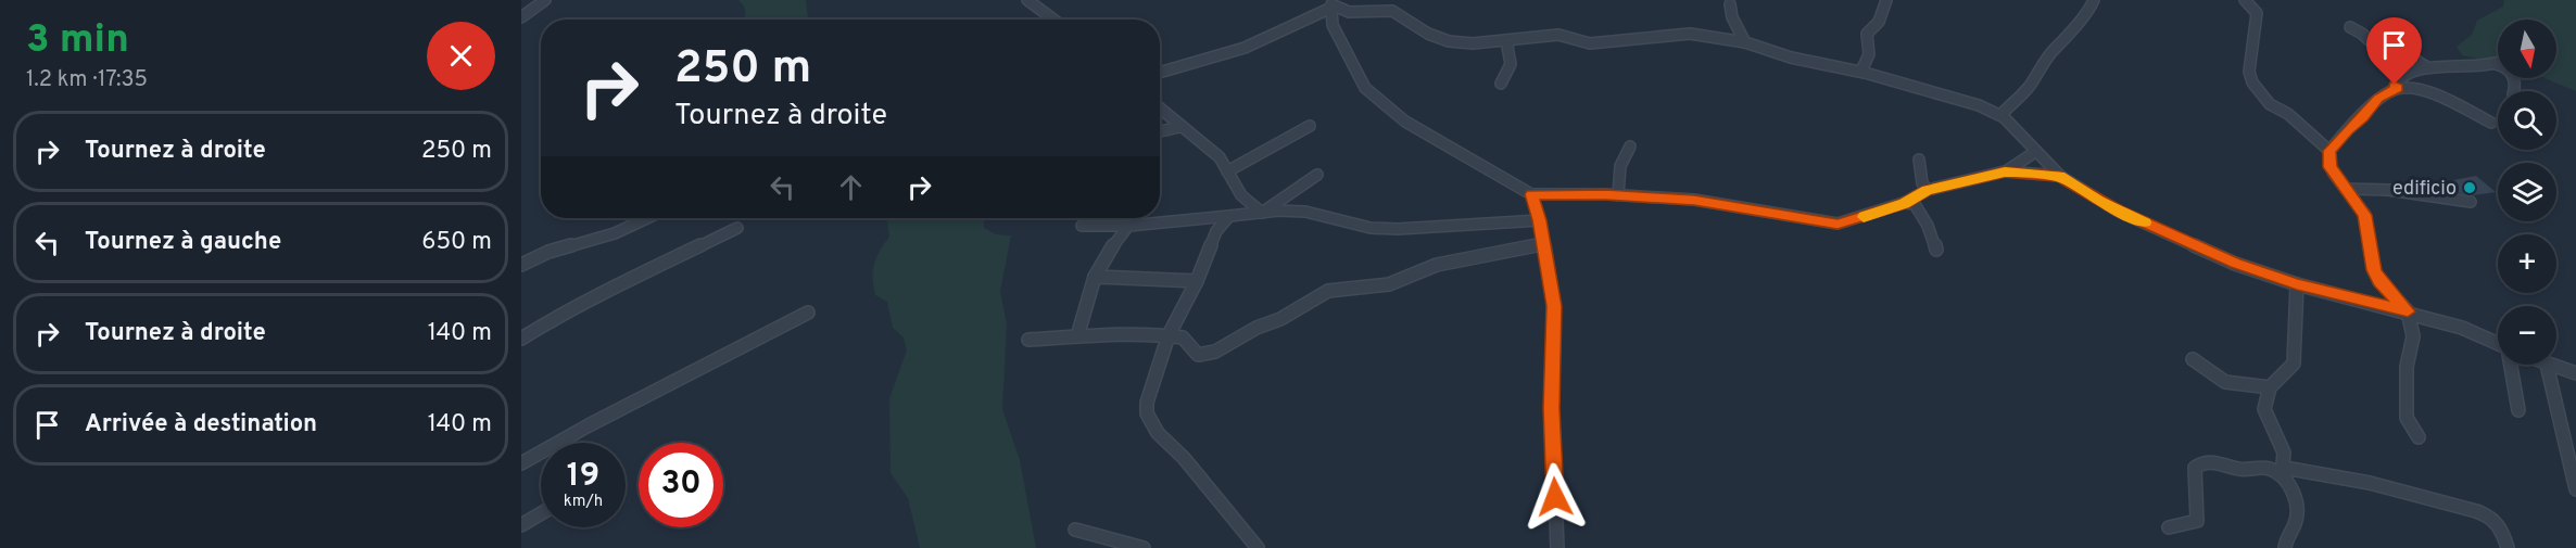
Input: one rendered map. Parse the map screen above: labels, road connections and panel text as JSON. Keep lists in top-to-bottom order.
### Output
{
  "places": ["edificio"],
  "north": "bottom",
  "page": {
    "heading": ["3 min", "1.2 km · 17:35"],
    "map_buttons": ["+", "−"],
    "turn": ["250 m", "Tournez à droite"],
    "list": [
      {
        "name": "Tournez à droite",
        "value": "250 m"
      },
      {
        "name": "Tournez à gauche",
        "value": "650 m"
      },
      {
        "name": "Tournez à droite",
        "value": "140 m"
      },
      {
        "name": "Arrivée à destination",
        "value": "140 m"
      }
    ],
    "speed": "19 km/h",
    "limit": "30"
  }
}
